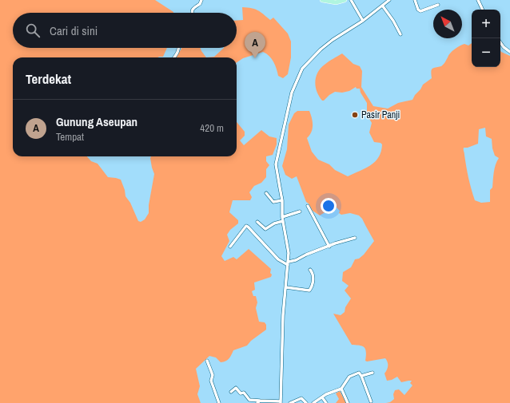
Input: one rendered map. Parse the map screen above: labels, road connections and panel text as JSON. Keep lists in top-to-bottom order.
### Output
{
  "places": ["Pasir Panji"],
  "north": "top left",
  "page": {
    "map_buttons": ["+", "−"],
    "search": "Cari di sini",
    "pins": "A",
    "heading": "Terdekat",
    "list": [
      {
        "mark": "A",
        "name": "Gunung Aseupan",
        "note": "Tempat",
        "value": "420 m"
      }
    ]
  }
}
